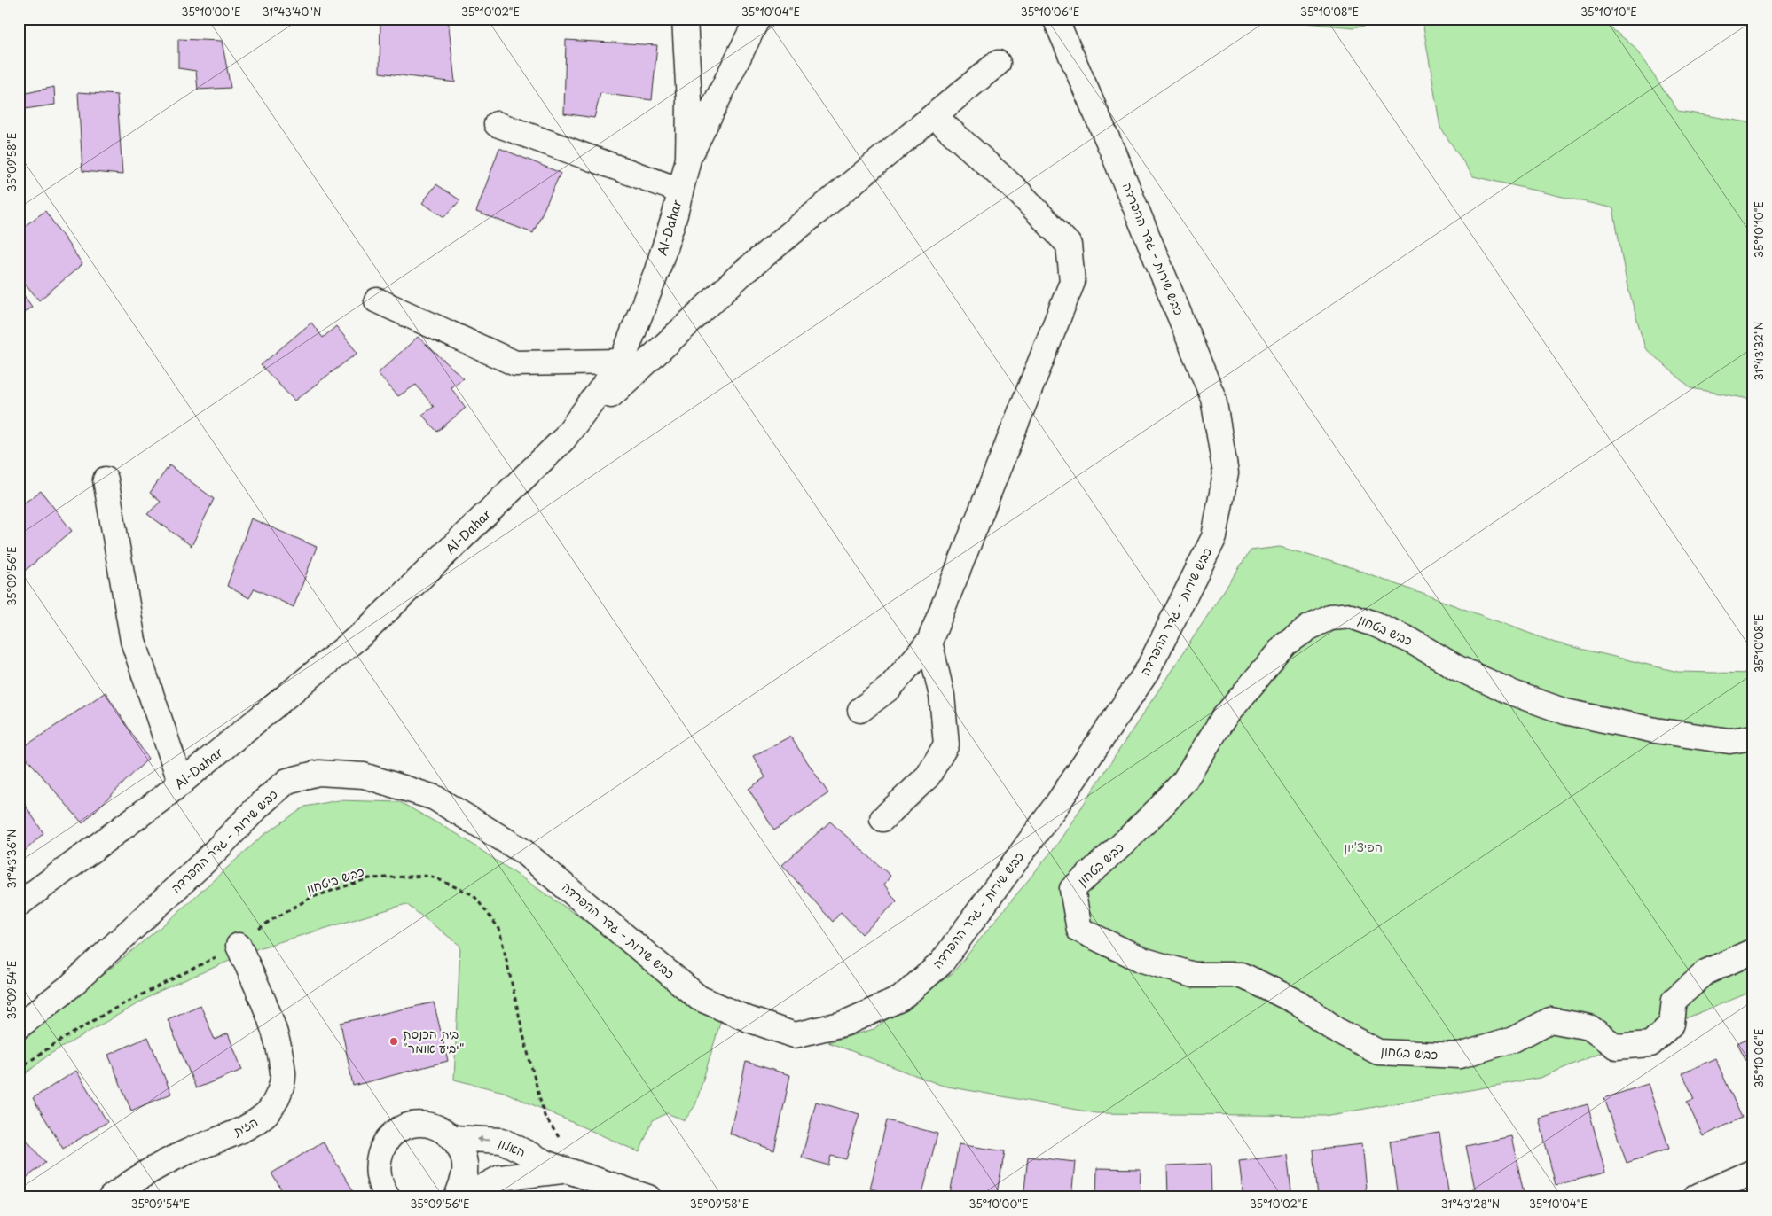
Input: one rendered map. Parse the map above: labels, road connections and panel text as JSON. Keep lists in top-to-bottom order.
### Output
{
  "streets": {
    "street": [
      "Al-Dahar",
      "כביש שירות - גדר ההפרדה",
      "כביש בטחון",
      "הזית",
      "האלון"
    ],
    "path": ["כביש ביטחון"]
  },
  "crossings": [
    ["כביש ביטחון", "הזית"],
    ["כביש ביטחון", "האלון"]
  ],
  "one_way": ["האלון"],
  "parks": ["הפיצ'יון"],
  "places": ["בית הכנסת \"יביע אומר\""],
  "coordinates": [
    "35°10'00\"E",
    "31°43'40\"N",
    "35°10'02\"E",
    "35°10'04\"E",
    "35°10'06\"E",
    "35°10'08\"E",
    "35°10'10\"E",
    "35°09'58\"E",
    "31°43'32\"N",
    "35°09'56\"E",
    "31°43'36\"N",
    "35°09'54\"E",
    "31°43'28\"N"
  ]
}
